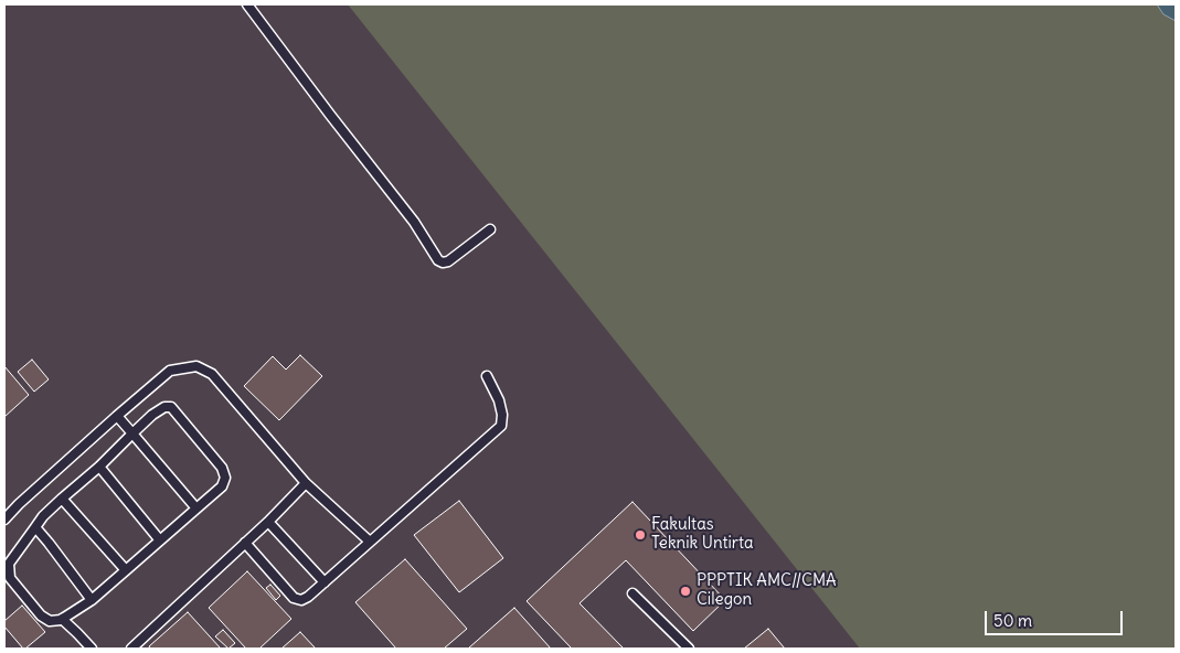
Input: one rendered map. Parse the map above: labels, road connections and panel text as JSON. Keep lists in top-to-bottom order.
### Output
{
  "places": ["Fakultas Teknik Untirta", "PPPTIK AMC//CMA Cilegon"],
  "scale_bar": "50 m"
}
